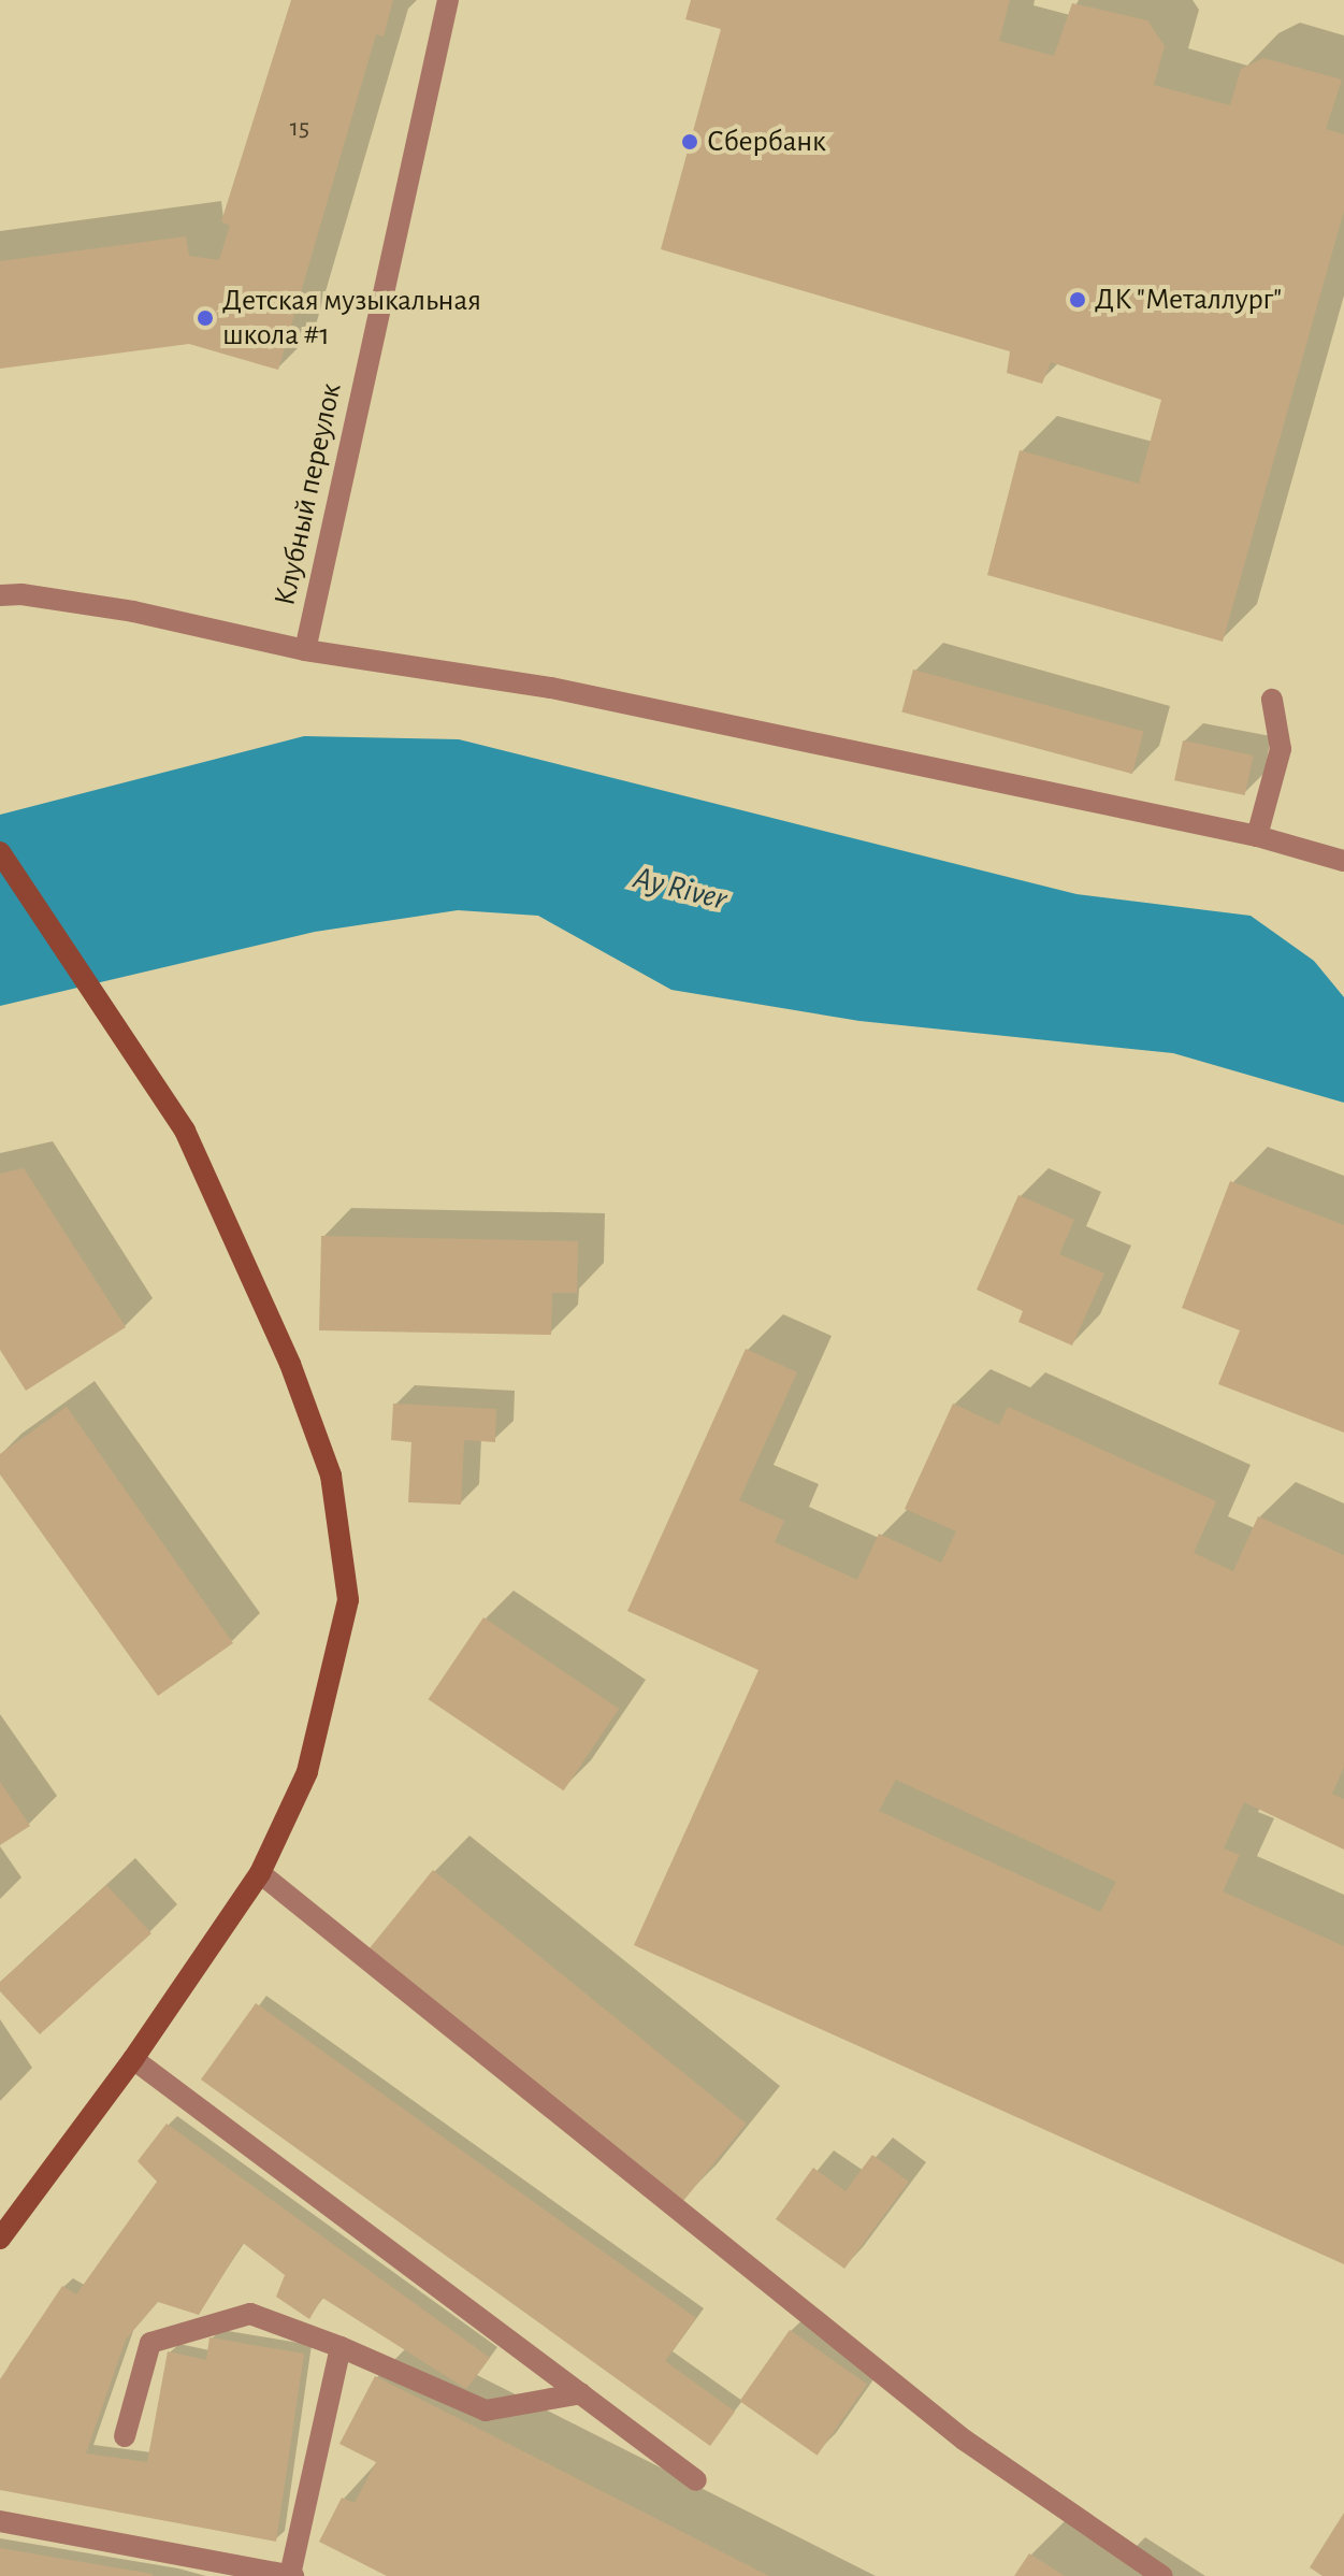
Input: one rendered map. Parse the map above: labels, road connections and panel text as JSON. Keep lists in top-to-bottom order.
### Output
{
  "streets": {
    "street": ["Клубный переулок"]
  },
  "water": ["Ay River"],
  "places": ["Сбербанк", "ДК \"Металлург\"", "Детская музыкальная школа #1"],
  "house_numbers": ["15"]
}
